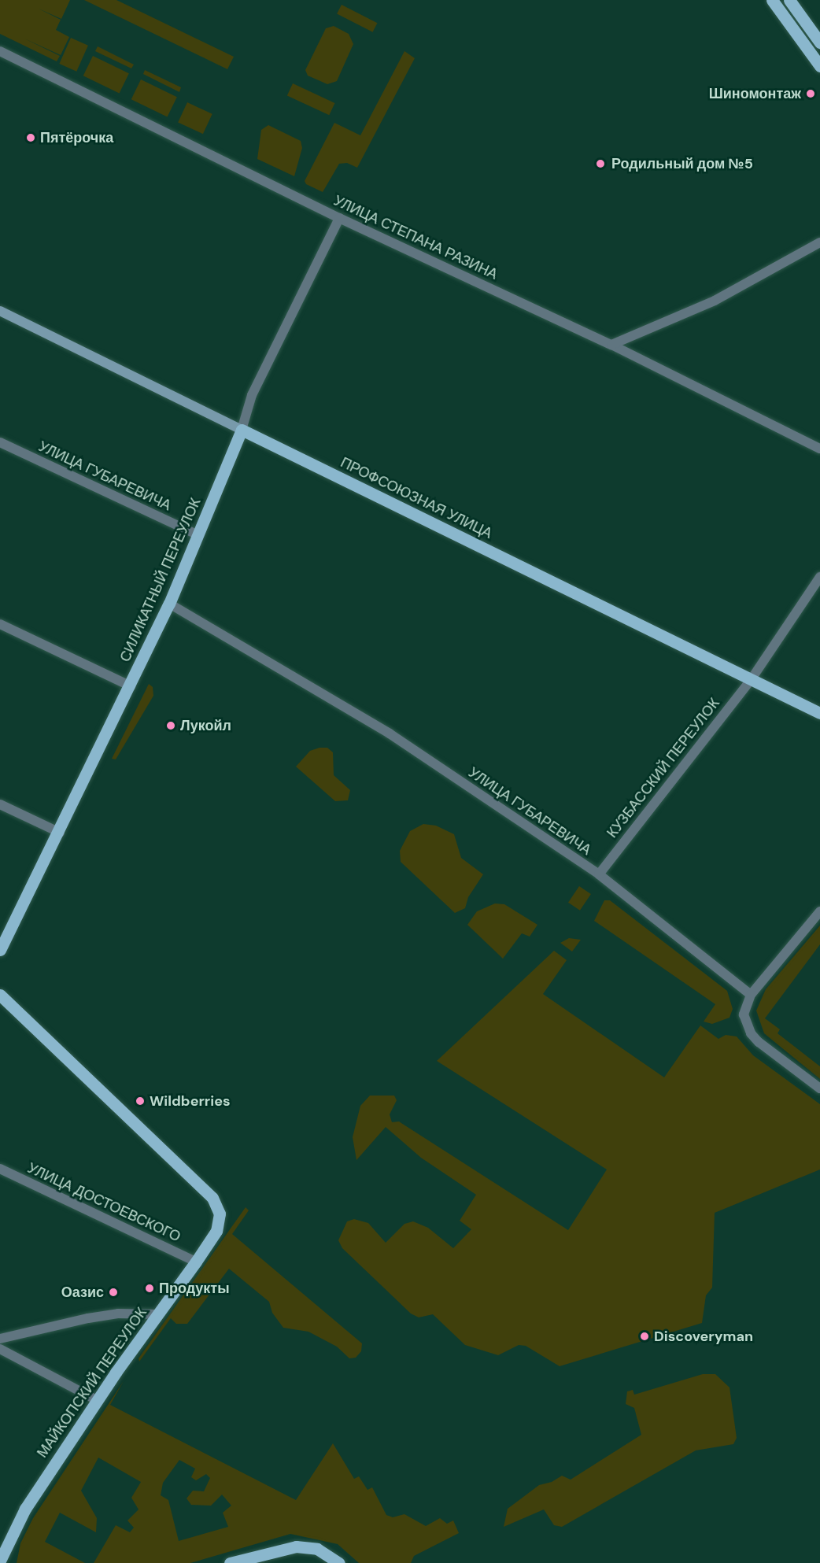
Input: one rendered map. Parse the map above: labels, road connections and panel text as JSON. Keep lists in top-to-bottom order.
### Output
{
  "streets": {
    "main road": ["ПРОФСОЮЗНАЯ УЛИЦА", "СИЛИКАТНЫЙ ПЕРЕУЛОК", "МАЙКОПСКИЙ ПЕРЕУЛОК"],
    "street": [
      "УЛИЦА СТЕПАНА РАЗИНА",
      "УЛИЦА ГУБАРЕВИЧА",
      "КУЗБАССКИЙ ПЕРЕУЛОК",
      "УЛИЦА ДОСТОЕВСКОГО"
    ]
  },
  "crossings": [
    ["УЛИЦА СТЕПАНА РАЗИНА", "СИЛИКАТНЫЙ ПЕРЕУЛОК"],
    ["УЛИЦА ГУБАРЕВИЧА", "СИЛИКАТНЫЙ ПЕРЕУЛОК"],
    ["УЛИЦА ГУБАРЕВИЧА", "КУЗБАССКИЙ ПЕРЕУЛОК"],
    ["ПРОФСОЮЗНАЯ УЛИЦА", "СИЛИКАТНЫЙ ПЕРЕУЛОК"],
    ["ПРОФСОЮЗНАЯ УЛИЦА", "КУЗБАССКИЙ ПЕРЕУЛОК"],
    ["УЛИЦА ДОСТОЕВСКОГО", "МАЙКОПСКИЙ ПЕРЕУЛОК"]
  ],
  "places": [
    "Шиномонтаж",
    "Пятёрочка",
    "Родильный дом №5",
    "Лукойл",
    "Wildberries",
    "Продукты",
    "Оазис",
    "Discoveryman"
  ]
}
